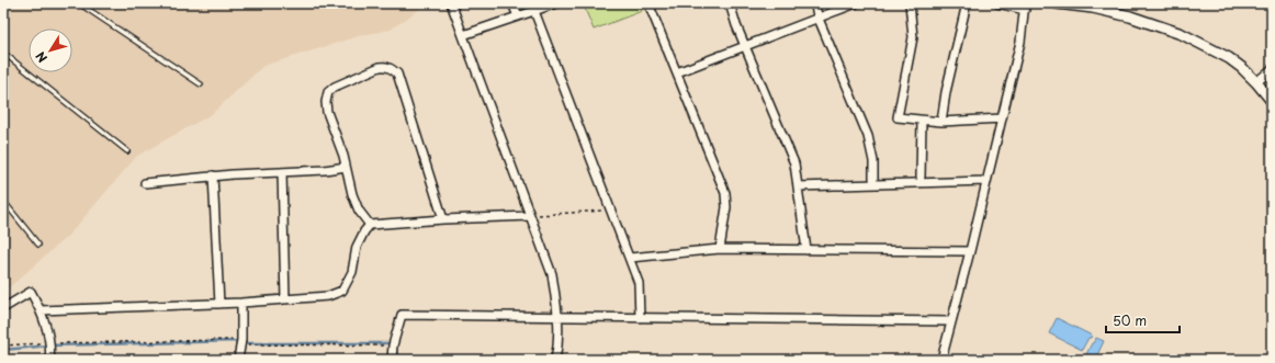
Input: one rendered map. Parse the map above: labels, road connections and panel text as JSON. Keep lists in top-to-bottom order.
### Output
{
  "scale_bar": "50 m",
  "north": "bottom left"
}
